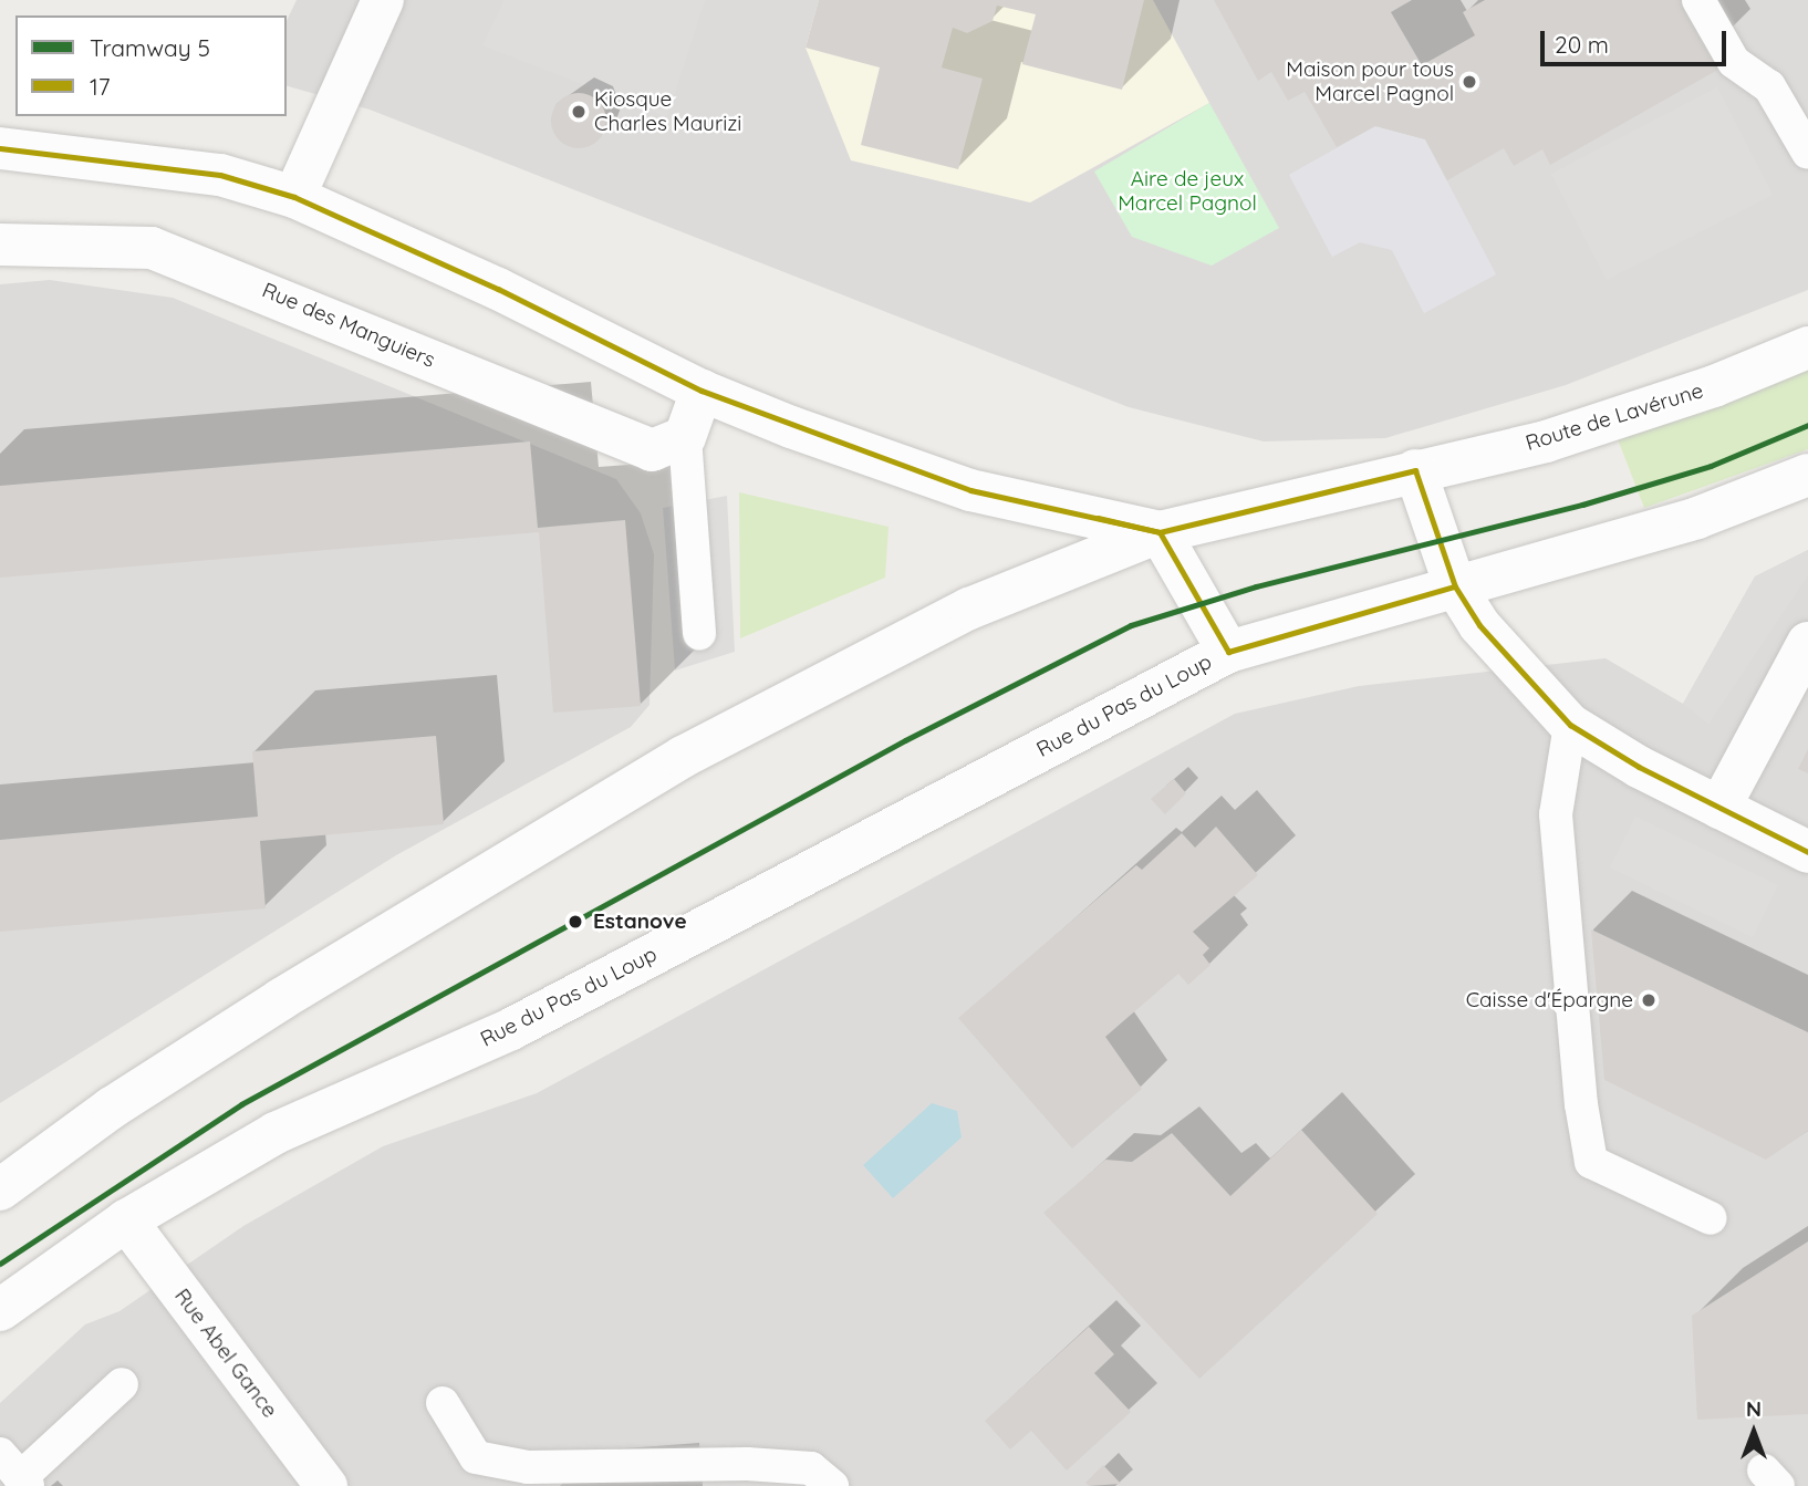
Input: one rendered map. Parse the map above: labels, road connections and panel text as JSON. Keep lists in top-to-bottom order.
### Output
{
  "streets": {
    "street": [
      "Rue des Manguiers",
      "Route de Lavérune",
      "Rue du Pas du Loup",
      "Rue Abel Gance"
    ]
  },
  "crossings": [
    ["Rue du Pas du Loup", "Rue Abel Gance"]
  ],
  "parks": ["Aire de jeux Marcel Pagnol"],
  "places": [
    "Maison pour tous Marcel Pagnol",
    "Kiosque Charles Maurizi",
    "Estanove",
    "Caisse d'Épargne"
  ],
  "lines": ["transit line 17", "tram line 5"],
  "legend": ["Tramway 5", "17"],
  "scale_bar": "20 m",
  "north": "top"
}
